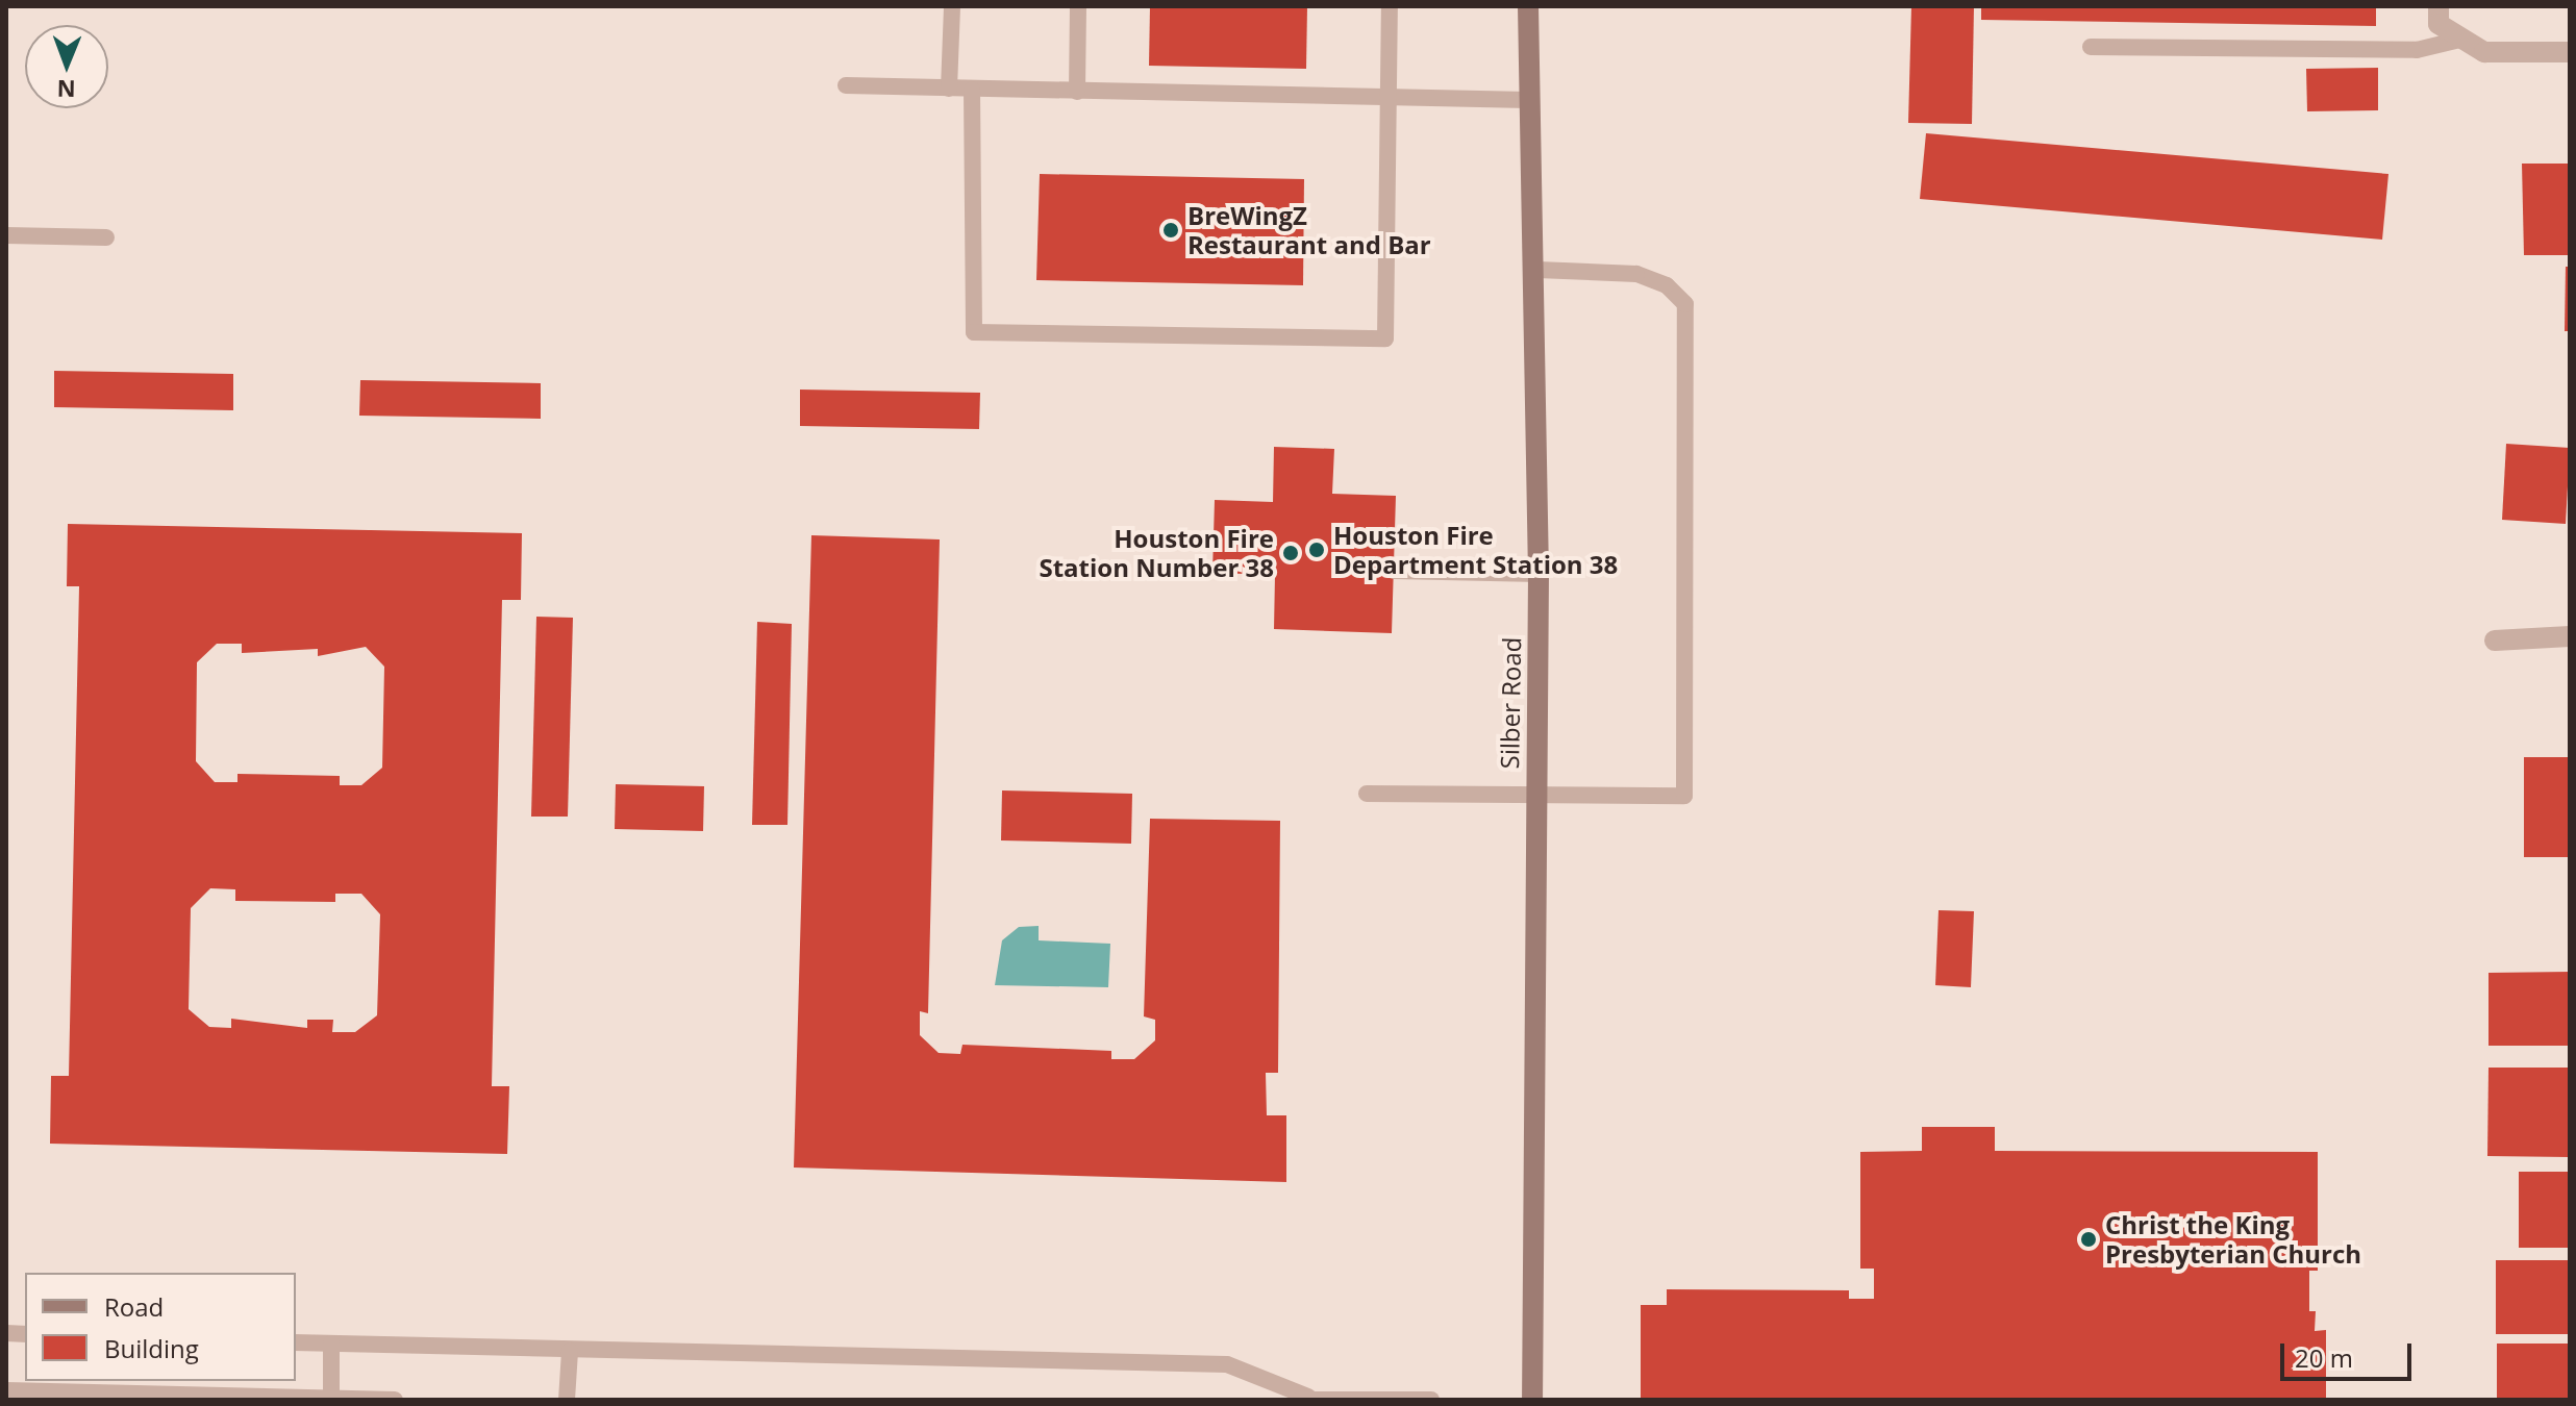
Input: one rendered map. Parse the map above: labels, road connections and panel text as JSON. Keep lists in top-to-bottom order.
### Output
{
  "streets": {
    "street": ["Silber Road"]
  },
  "places": [
    "BreWingZ Restaurant and Bar",
    "Houston Fire Department Station 38",
    "Houston Fire Station Number 38",
    "Christ the King Presbyterian Church"
  ],
  "legend": ["Road", "Building"],
  "scale_bar": "20 m",
  "north": "bottom"
}
